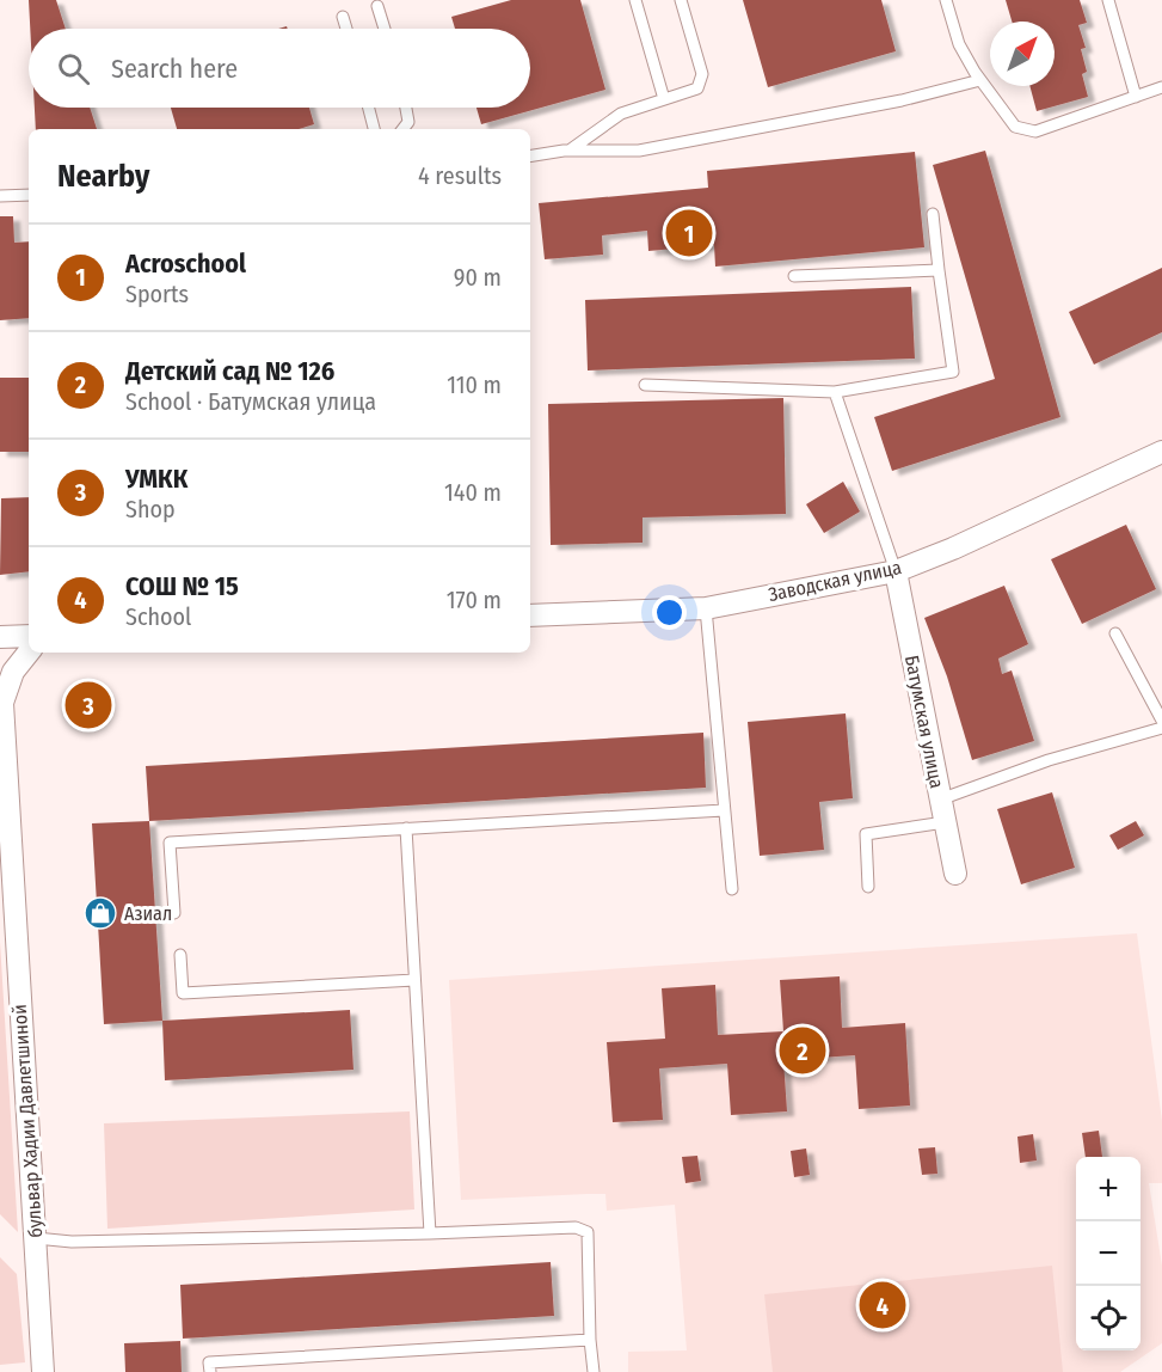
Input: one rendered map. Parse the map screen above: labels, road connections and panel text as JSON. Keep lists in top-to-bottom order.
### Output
{
  "streets": {
    "street": ["Заводская улица", "Батумская улица", "бульвар Хадии Давлетшиной"]
  },
  "crossings": [
    ["Заводская улица", "Батумская улица"]
  ],
  "places": {
    "shop": ["Азиал"]
  },
  "north": "top right",
  "page": {
    "search": "Search here",
    "heading": ["Nearby", "4 results"],
    "pins": [
      "1",
      "3",
      "2",
      "4"
    ],
    "list": [
      {
        "mark": "1",
        "name": "Acroschool",
        "note": "Sports",
        "value": "90 m"
      },
      {
        "mark": "2",
        "name": "Детский сад № 126",
        "note": "School · Батумская улица",
        "value": "110 m"
      },
      {
        "mark": "3",
        "name": "УМКК",
        "note": "Shop",
        "value": "140 m"
      },
      {
        "mark": "4",
        "name": "СОШ № 15",
        "note": "School",
        "value": "170 m"
      }
    ],
    "map_buttons": ["+", "−"]
  }
}
